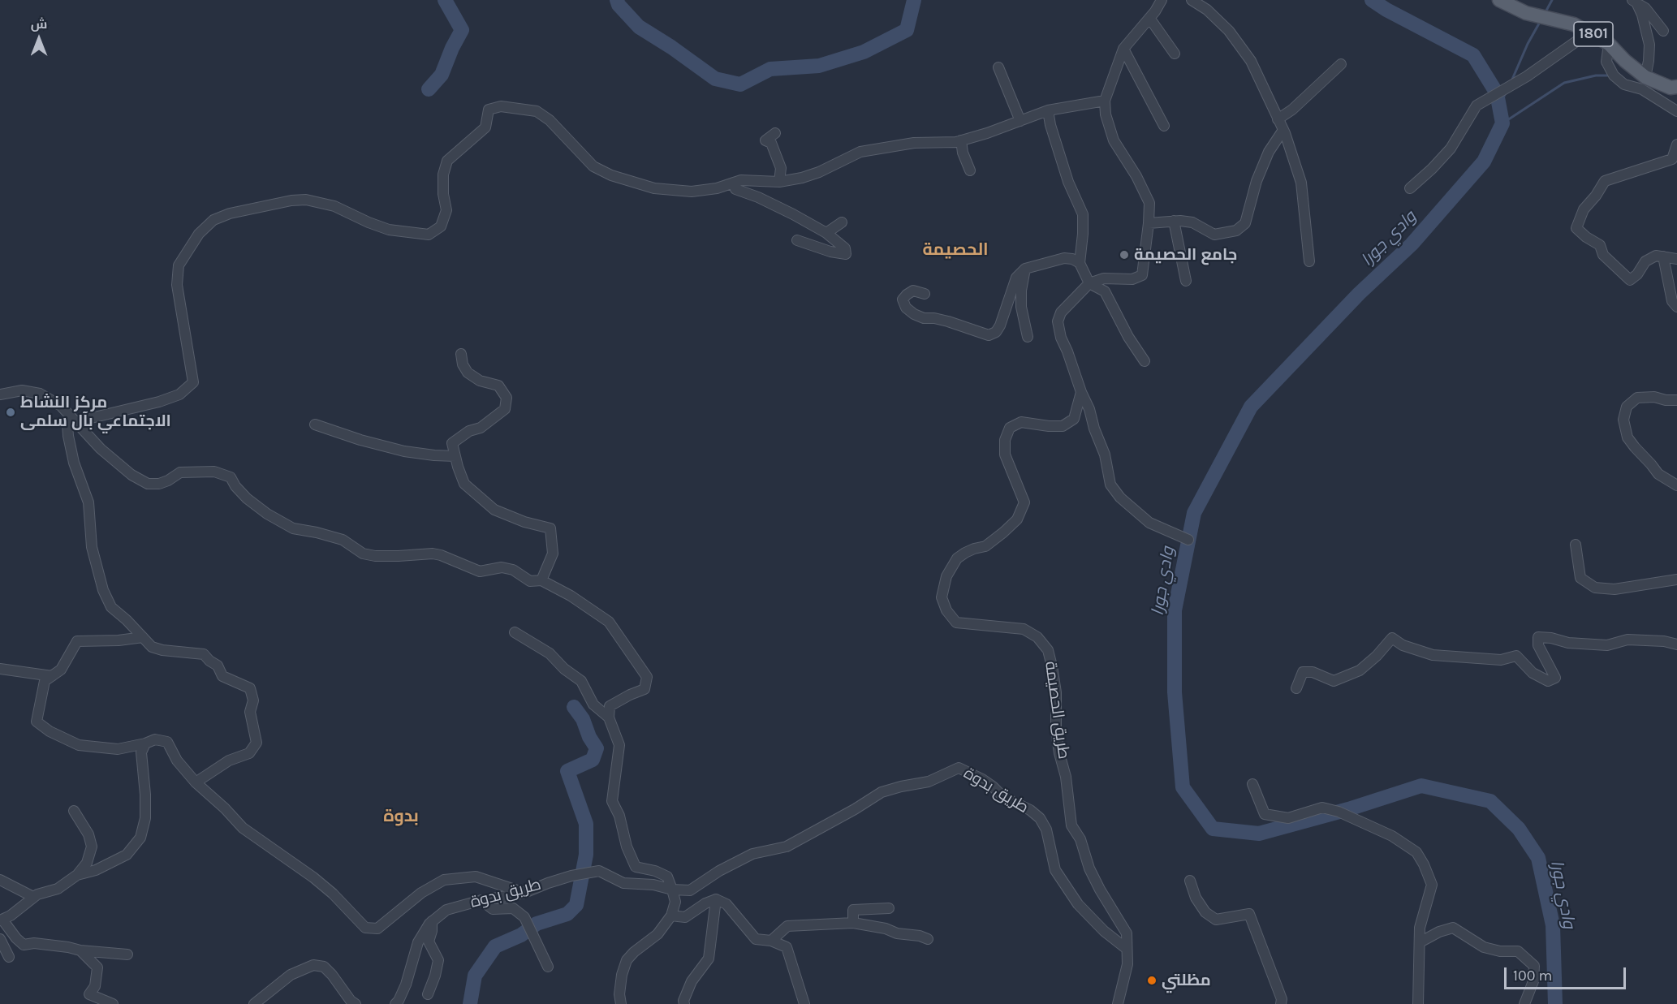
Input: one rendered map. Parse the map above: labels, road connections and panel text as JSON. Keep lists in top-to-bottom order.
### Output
{
  "streets": {
    "main road": ["1801"],
    "street": ["طريق الحصيمة", "طريق بدوة"]
  },
  "crossings": [
    ["طريق الحصيمة", "طريق بدوة"]
  ],
  "districts": ["الحصيمة", "بدوة"],
  "water": ["وادي جورا"],
  "places": ["جامع الحصيمة", "مركز النشاط الاجتماعي بآل سلمى", "مظلتي"],
  "scale_bar": "100 m",
  "north": "top"
}
